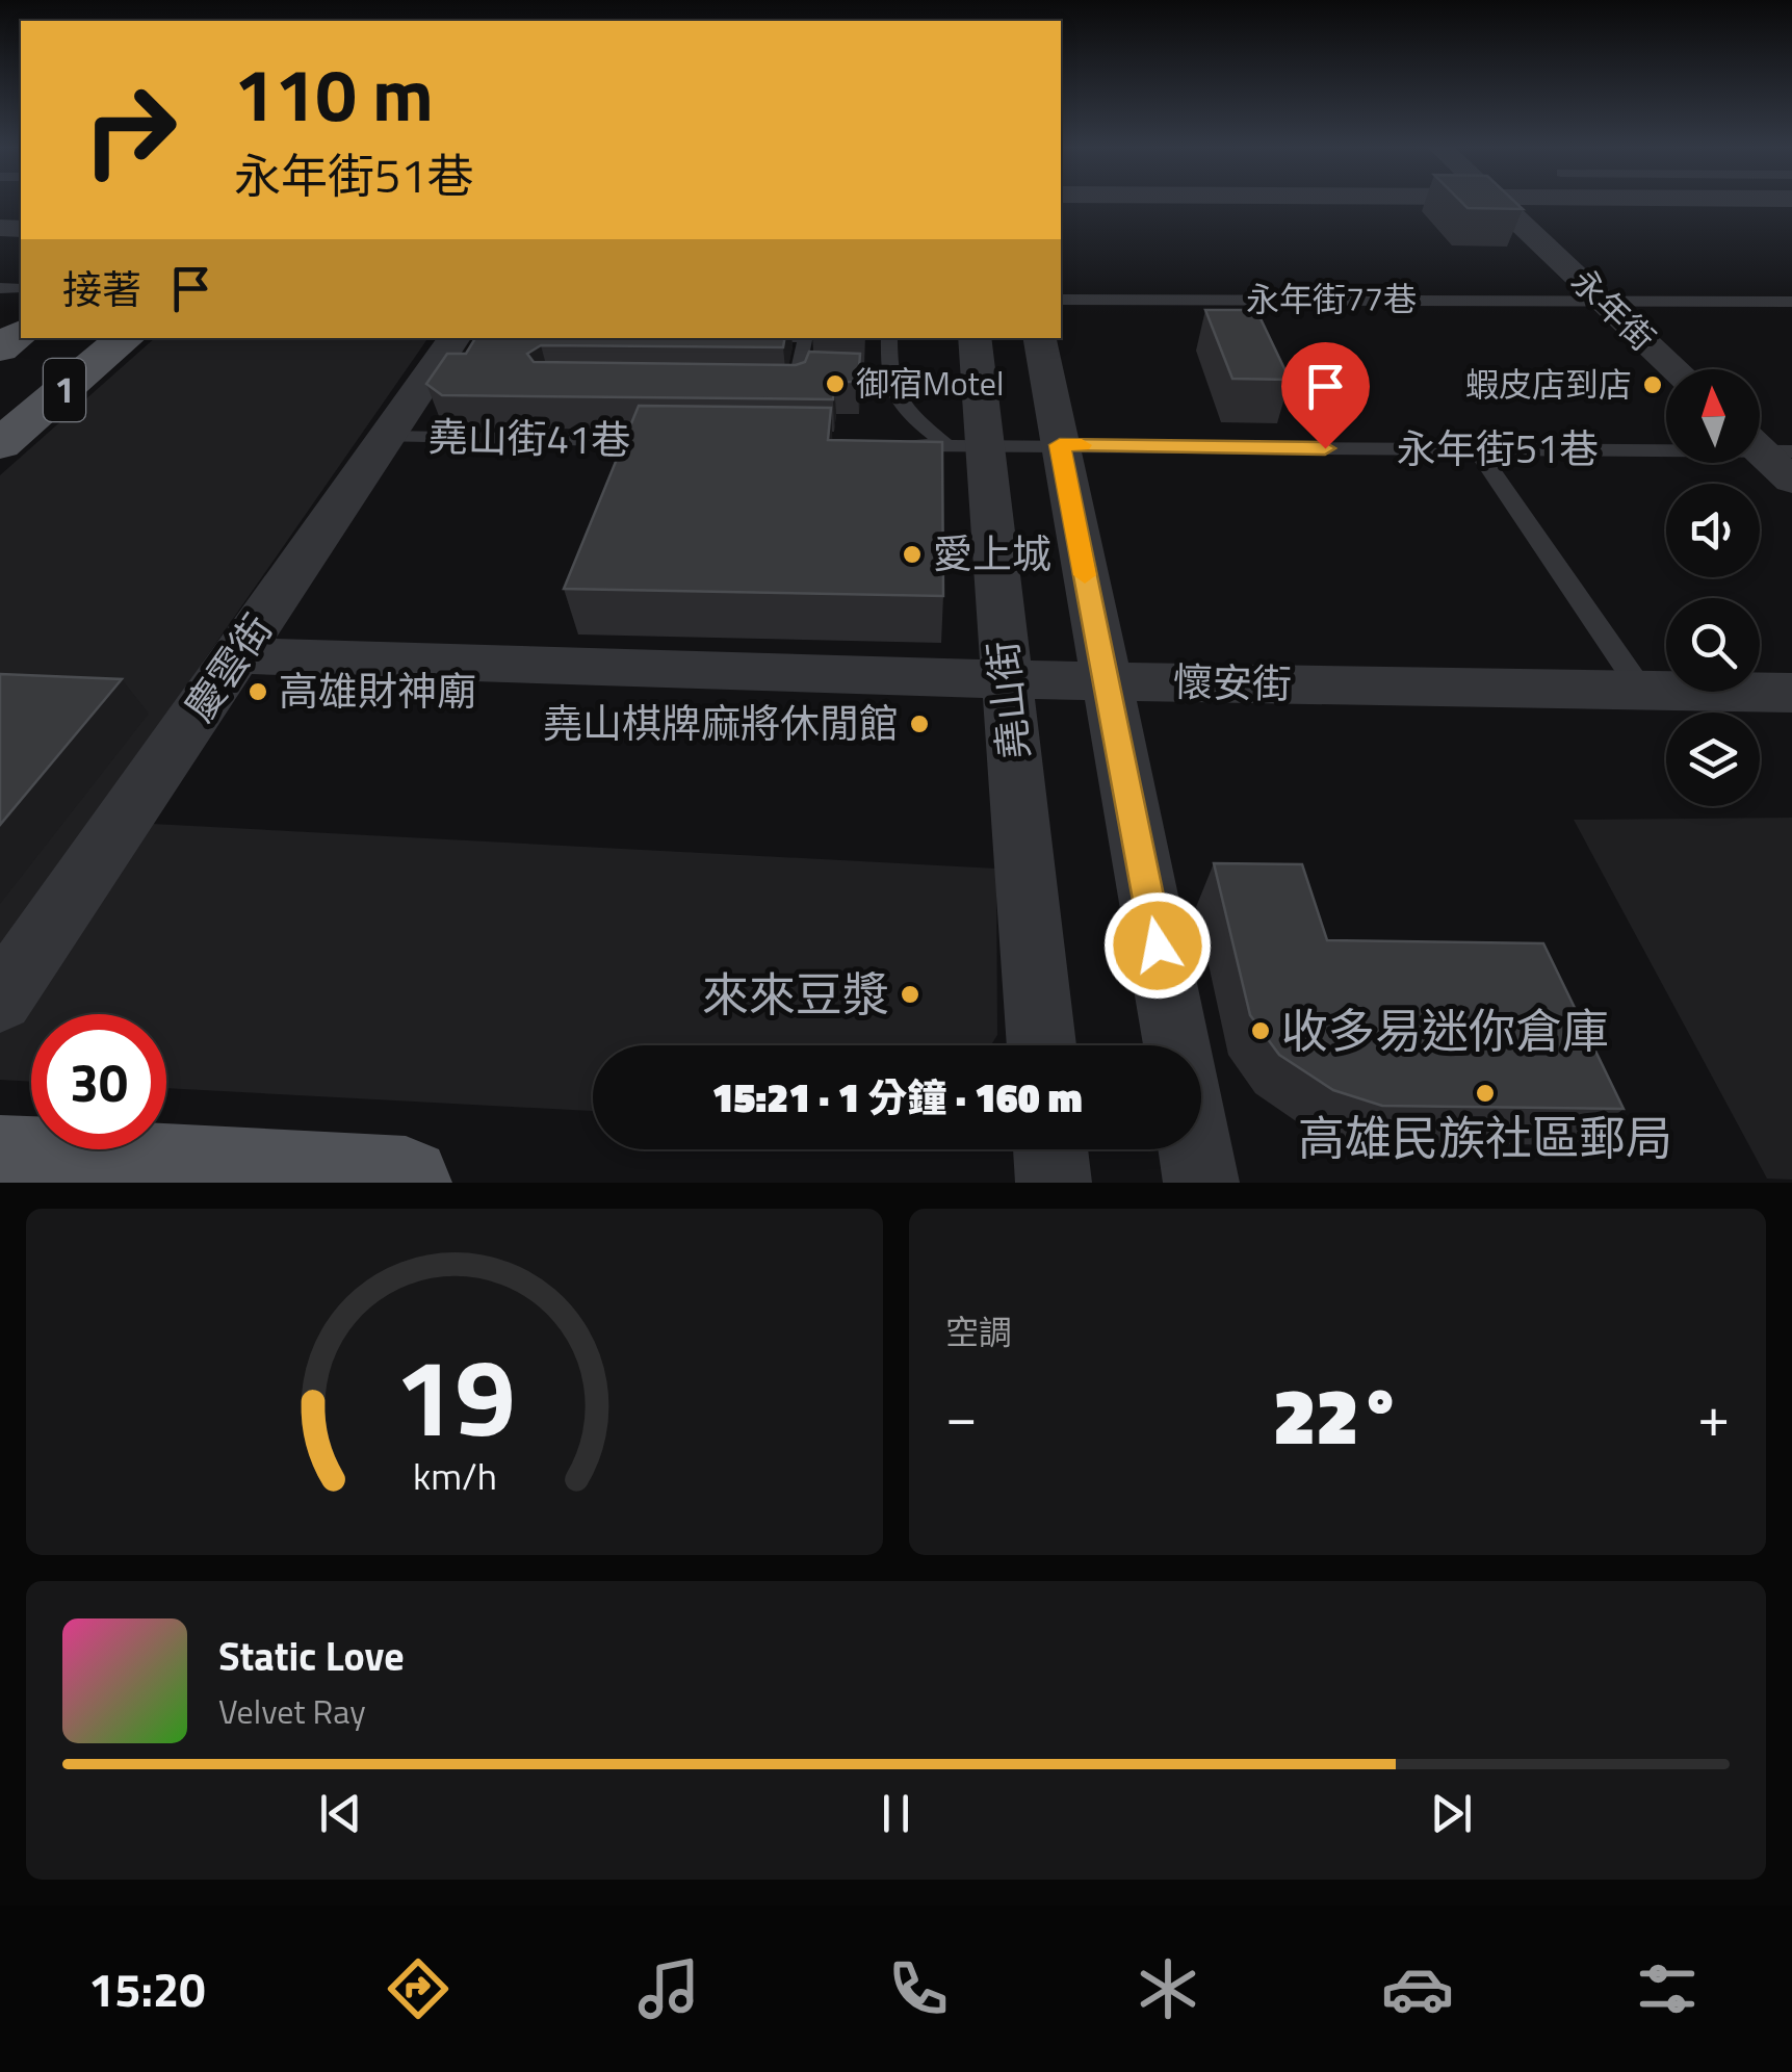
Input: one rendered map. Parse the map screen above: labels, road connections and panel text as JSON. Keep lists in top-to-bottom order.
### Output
{
  "streets": {
    "main road": ["1"],
    "street": [
      "永年街",
      "慶雲街",
      "懷安街",
      "堯山街"
    ],
    "lane": ["永年街77巷", "堯山街41巷", "永年街51巷"]
  },
  "crossings": [
    ["永年街77巷", "永年街"],
    ["堯山街41巷", "慶雲街"],
    ["永年街51巷", "堯山街"],
    ["慶雲街", "懷安街"],
    ["懷安街", "堯山街"]
  ],
  "places": [
    "御宿Motel",
    "蝦皮店到店",
    "愛上城",
    "高雄財神廟",
    "堯山棋牌麻將休閒館",
    "來來豆漿",
    "收多易迷你倉庫",
    "高雄民族社區郵局"
  ],
  "north": "top",
  "page": {
    "turn": ["110 m", "永年街51巷"],
    "then": "接著",
    "limit": "30",
    "trip": "15:21 · 1 分鐘 · 160 m",
    "tile": "空調",
    "heat": ["−", "22°", "+"],
    "song": ["Static Love", "Velvet Ray"],
    "tabs": "15:20",
    "gauge": ["19", "km/h"]
  }
}
